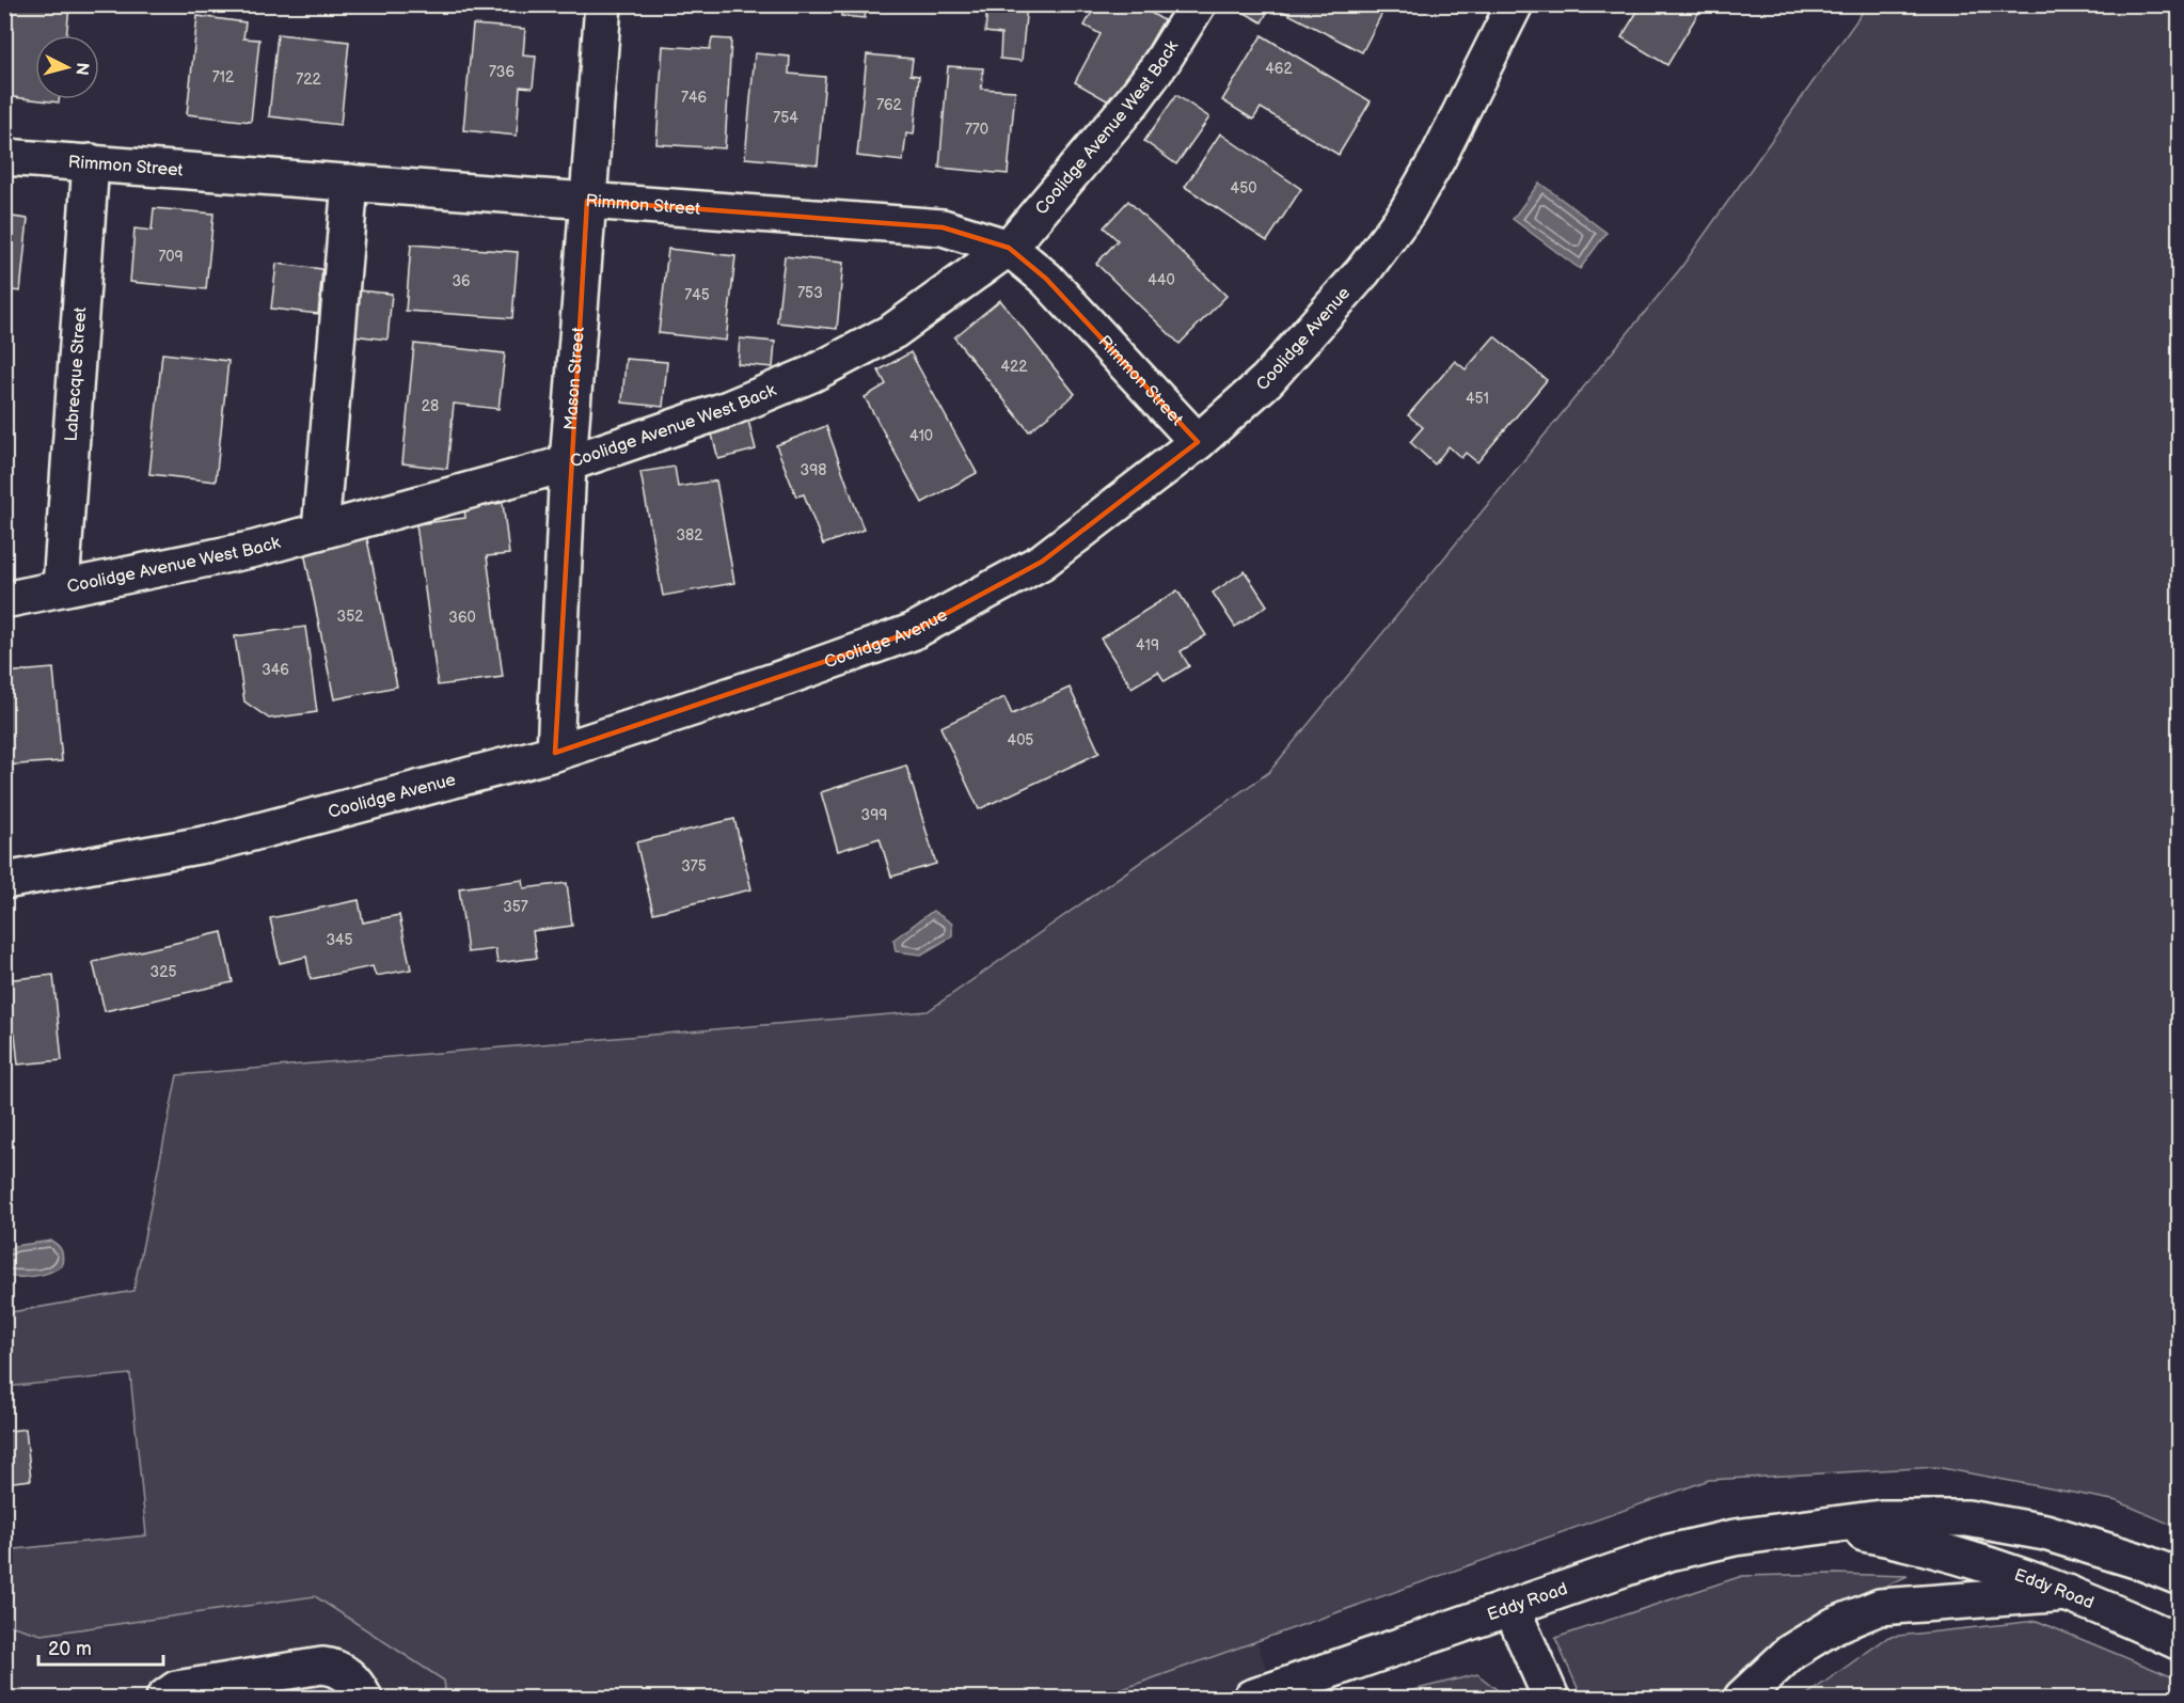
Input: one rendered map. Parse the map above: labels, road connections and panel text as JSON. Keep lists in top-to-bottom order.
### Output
{
  "streets": {
    "main road": [
      "Coolidge Avenue West Back",
      "Rimmon Street",
      "Coolidge Avenue",
      "Labrecque Street",
      "Mason Street",
      "Eddy Road"
    ]
  },
  "crossings": [
    ["Coolidge Avenue West Back", "Rimmon Street"],
    ["Coolidge Avenue West Back", "Labrecque Street"],
    ["Coolidge Avenue West Back", "Mason Street"],
    ["Rimmon Street", "Coolidge Avenue"],
    ["Rimmon Street", "Labrecque Street"],
    ["Rimmon Street", "Mason Street"],
    ["Coolidge Avenue", "Mason Street"]
  ],
  "house_numbers": [
    "462",
    "736",
    "712",
    "722",
    "746",
    "762",
    "754",
    "770",
    "450",
    "709",
    "440",
    "36",
    "753",
    "745",
    "422",
    "451",
    "28",
    "410",
    "398",
    "382",
    "352",
    "360",
    "419",
    "346",
    "405",
    "399",
    "375",
    "357",
    "345",
    "325"
  ],
  "scale_bar": "20 m",
  "north": "right"
}
